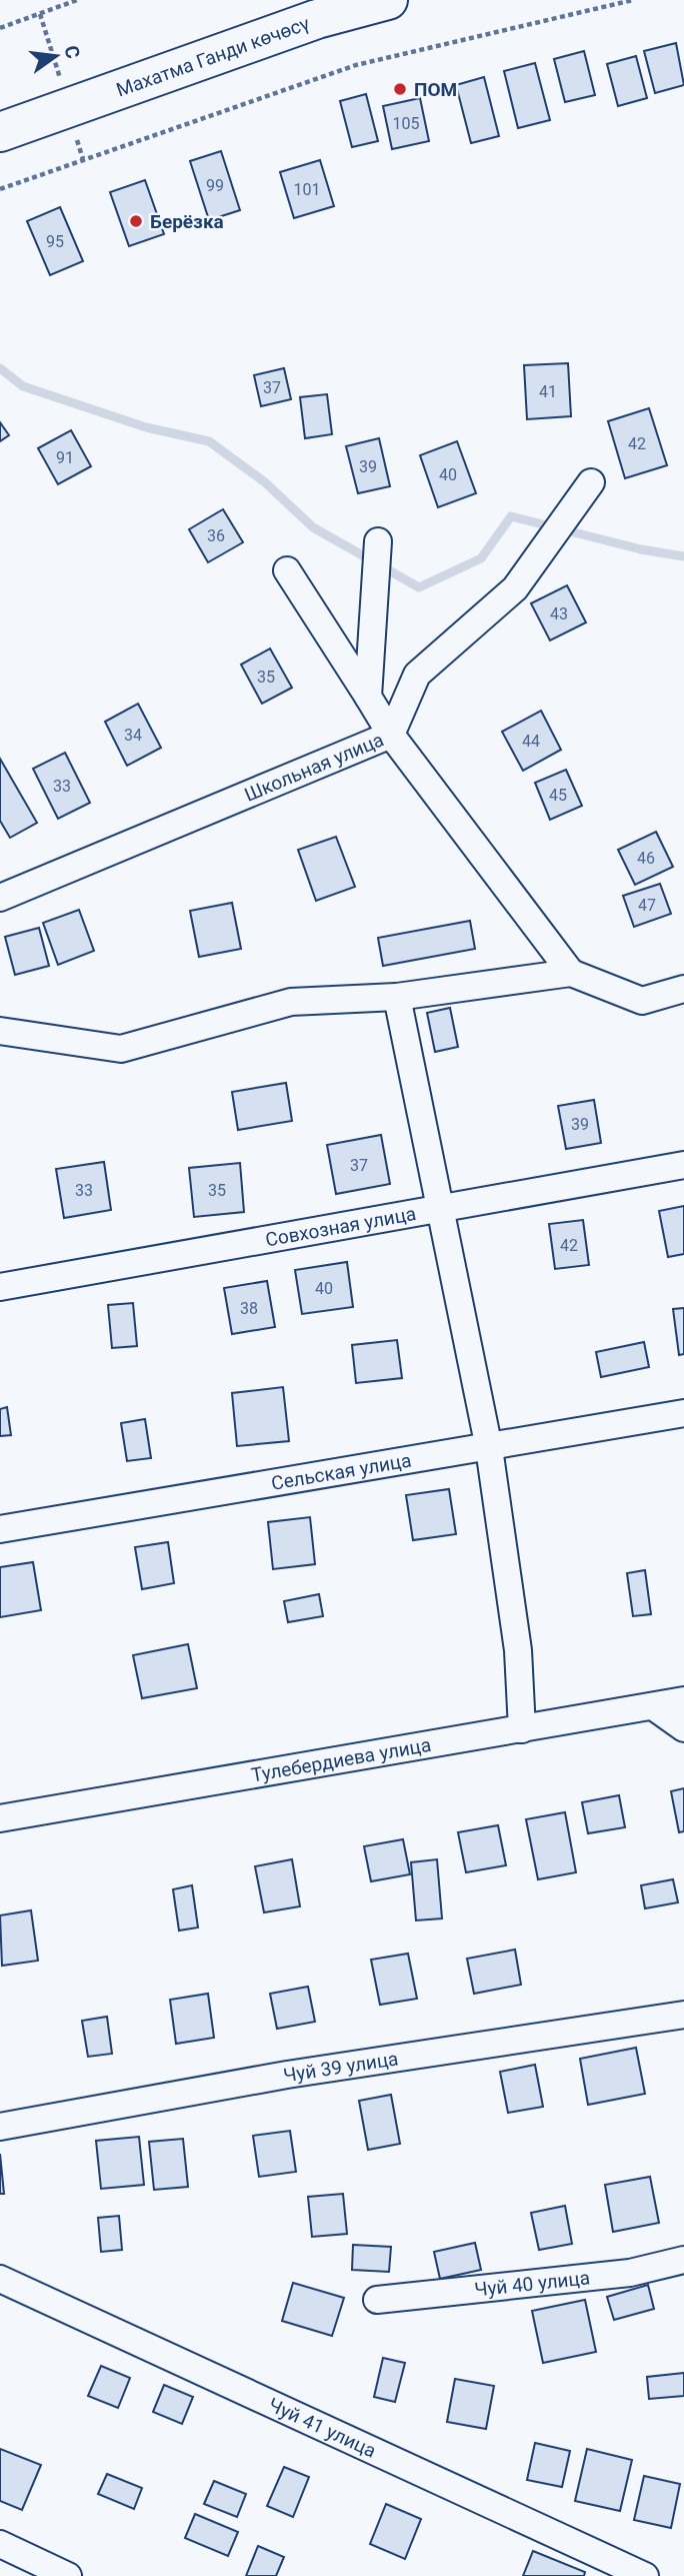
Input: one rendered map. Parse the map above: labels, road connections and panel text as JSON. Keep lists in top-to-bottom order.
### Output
{
  "streets": {
    "main road": ["Махатма Ганди көчөсү"],
    "street": [
      "Школьная улица",
      "Совхозная улица",
      "Сельская улица",
      "Тулебердиева улица",
      "Чуй 39 улица",
      "Чуй 40 улица",
      "Чуй 41 улица"
    ]
  },
  "places": ["ПОМ", "Берёзка"],
  "house_numbers": [
    "105",
    "99",
    "101",
    "95",
    "37",
    "41",
    "42",
    "91",
    "39",
    "40",
    "36",
    "43",
    "35",
    "34",
    "44",
    "33",
    "45",
    "46",
    "47",
    "39",
    "37",
    "33",
    "35",
    "42",
    "40",
    "38"
  ],
  "north": "right"
}
